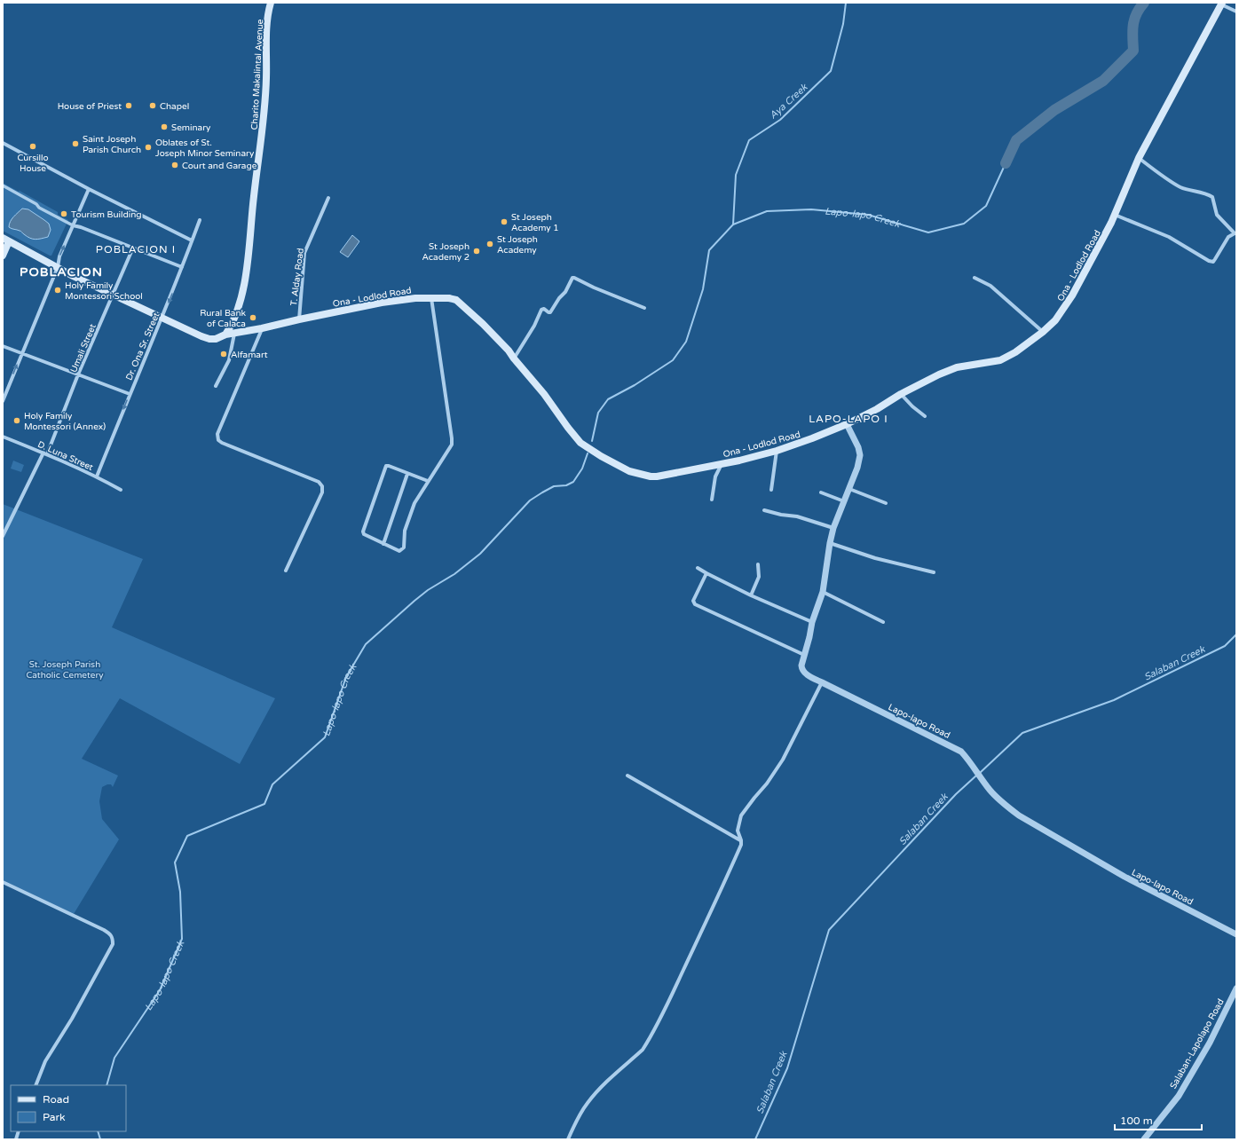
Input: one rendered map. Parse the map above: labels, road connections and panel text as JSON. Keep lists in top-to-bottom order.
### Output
{
  "streets": {
    "main road": ["Charito Makalintal Avenue", "Ona - Lodlod Road"],
    "street": [
      "T. Alday Road",
      "Dr. Ona Sr. Street",
      "Umali Street",
      "D. Luna Street",
      "Lapo-lapo Road",
      "Salaban-Lapolapo Road"
    ]
  },
  "crossings": [
    ["Charito Makalintal Avenue", "Ona - Lodlod Road"],
    ["Ona - Lodlod Road", "T. Alday Road"],
    ["Ona - Lodlod Road", "Dr. Ona Sr. Street"],
    ["Ona - Lodlod Road", "Umali Street"],
    ["Ona - Lodlod Road", "Lapo-lapo Road"],
    ["Dr. Ona Sr. Street", "D. Luna Street"],
    ["Umali Street", "D. Luna Street"]
  ],
  "one_way": ["Dr. Ona Sr. Street"],
  "districts": ["POBLACION I", "POBLACION", "LAPO-LAPO I"],
  "water": ["Aya Creek", "Lapo-lapo Creek", "Salaban Creek"],
  "parks": ["St. Joseph Parish Catholic Cemetery"],
  "places": [
    "House of Priest",
    "Chapel",
    "Seminary",
    "Saint Joseph Parish Church",
    "Cursillo House",
    "Oblates of St. Joseph Minor Seminary",
    "Court and Garage",
    "Tourism Building",
    "St Joseph Academy 1",
    "St Joseph Academy",
    "St Joseph Academy 2",
    "Holy Family Montessori School",
    "Rural Bank of Calaca",
    "Alfamart",
    "Holy Family Montessori (Annex)"
  ],
  "legend": ["Road", "Park"],
  "scale_bar": "100 m"
}
